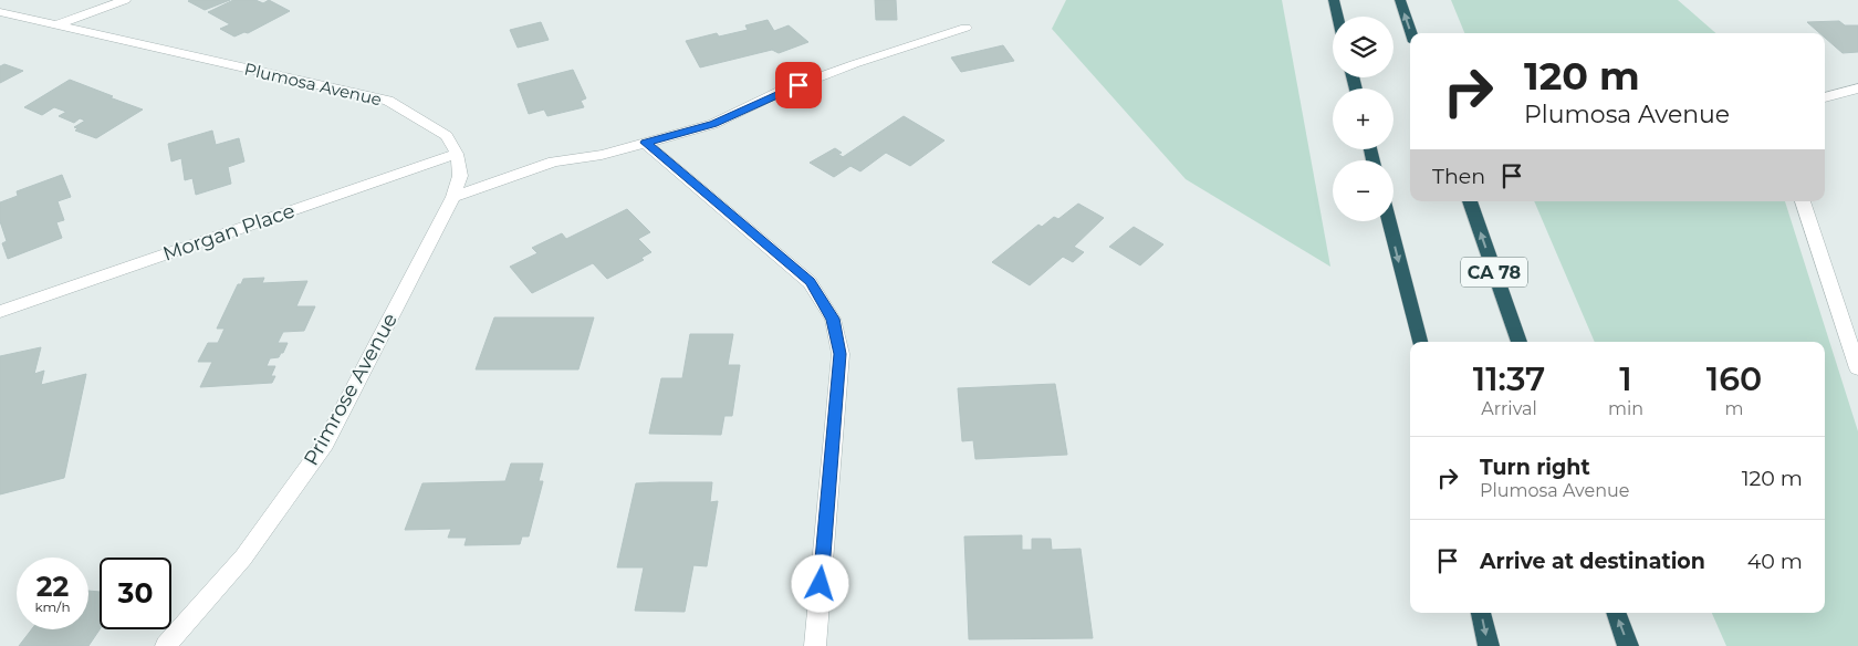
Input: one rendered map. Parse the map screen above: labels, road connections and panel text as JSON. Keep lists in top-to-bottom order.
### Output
{
  "streets": {
    "highway": ["CA 78"],
    "street": ["Plumosa Avenue", "Morgan Place", "Primrose Avenue"]
  },
  "crossings": [
    ["Plumosa Avenue", "Morgan Place"]
  ],
  "page": {
    "map_buttons": ["+", "−"],
    "turn": ["120 m", "Plumosa Avenue"],
    "then": "Then",
    "eta": [
      "11:37",
      "Arrival",
      "1",
      "min",
      "160",
      "m"
    ],
    "list": [
      {
        "name": "Turn right",
        "note": "Plumosa Avenue",
        "value": "120 m"
      },
      {
        "name": "Arrive at destination",
        "value": "40 m"
      }
    ],
    "speed": "22 km/h",
    "limit": "30"
  }
}
